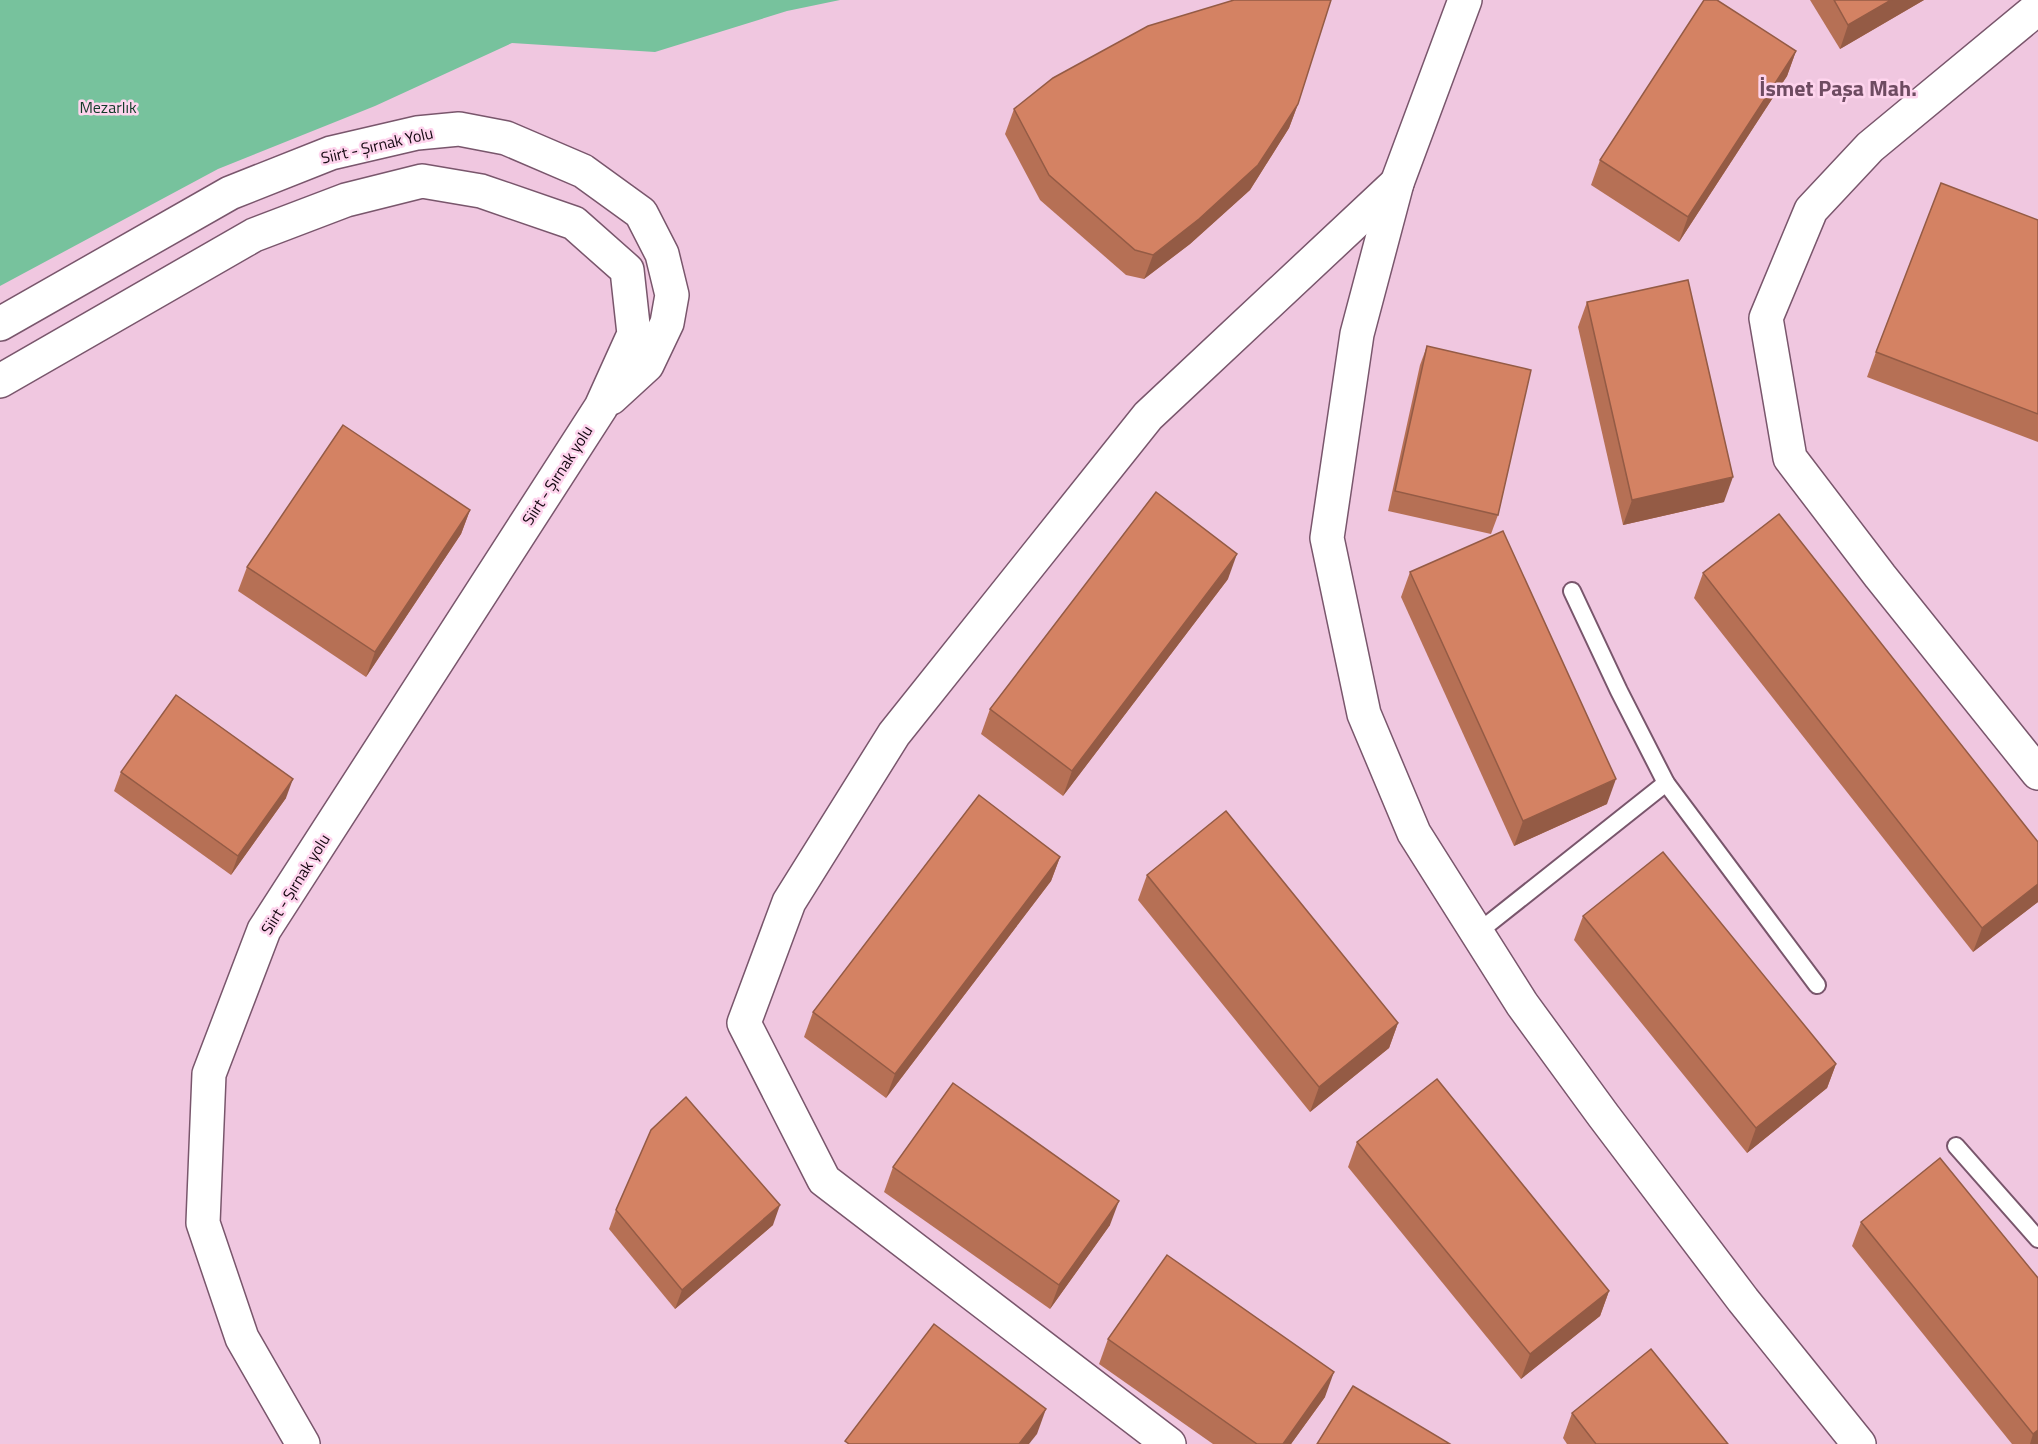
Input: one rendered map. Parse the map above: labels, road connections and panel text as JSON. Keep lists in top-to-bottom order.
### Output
{
  "streets": {
    "street": ["Siirt - Şırnak Yolu", "Siirt - Şırnak yolu"]
  },
  "crossings": [
    ["Siirt - Şırnak Yolu", "Siirt - Şırnak yolu"]
  ],
  "districts": ["İsmet Paşa Mah."],
  "parks": ["Mezarlık"]
}
